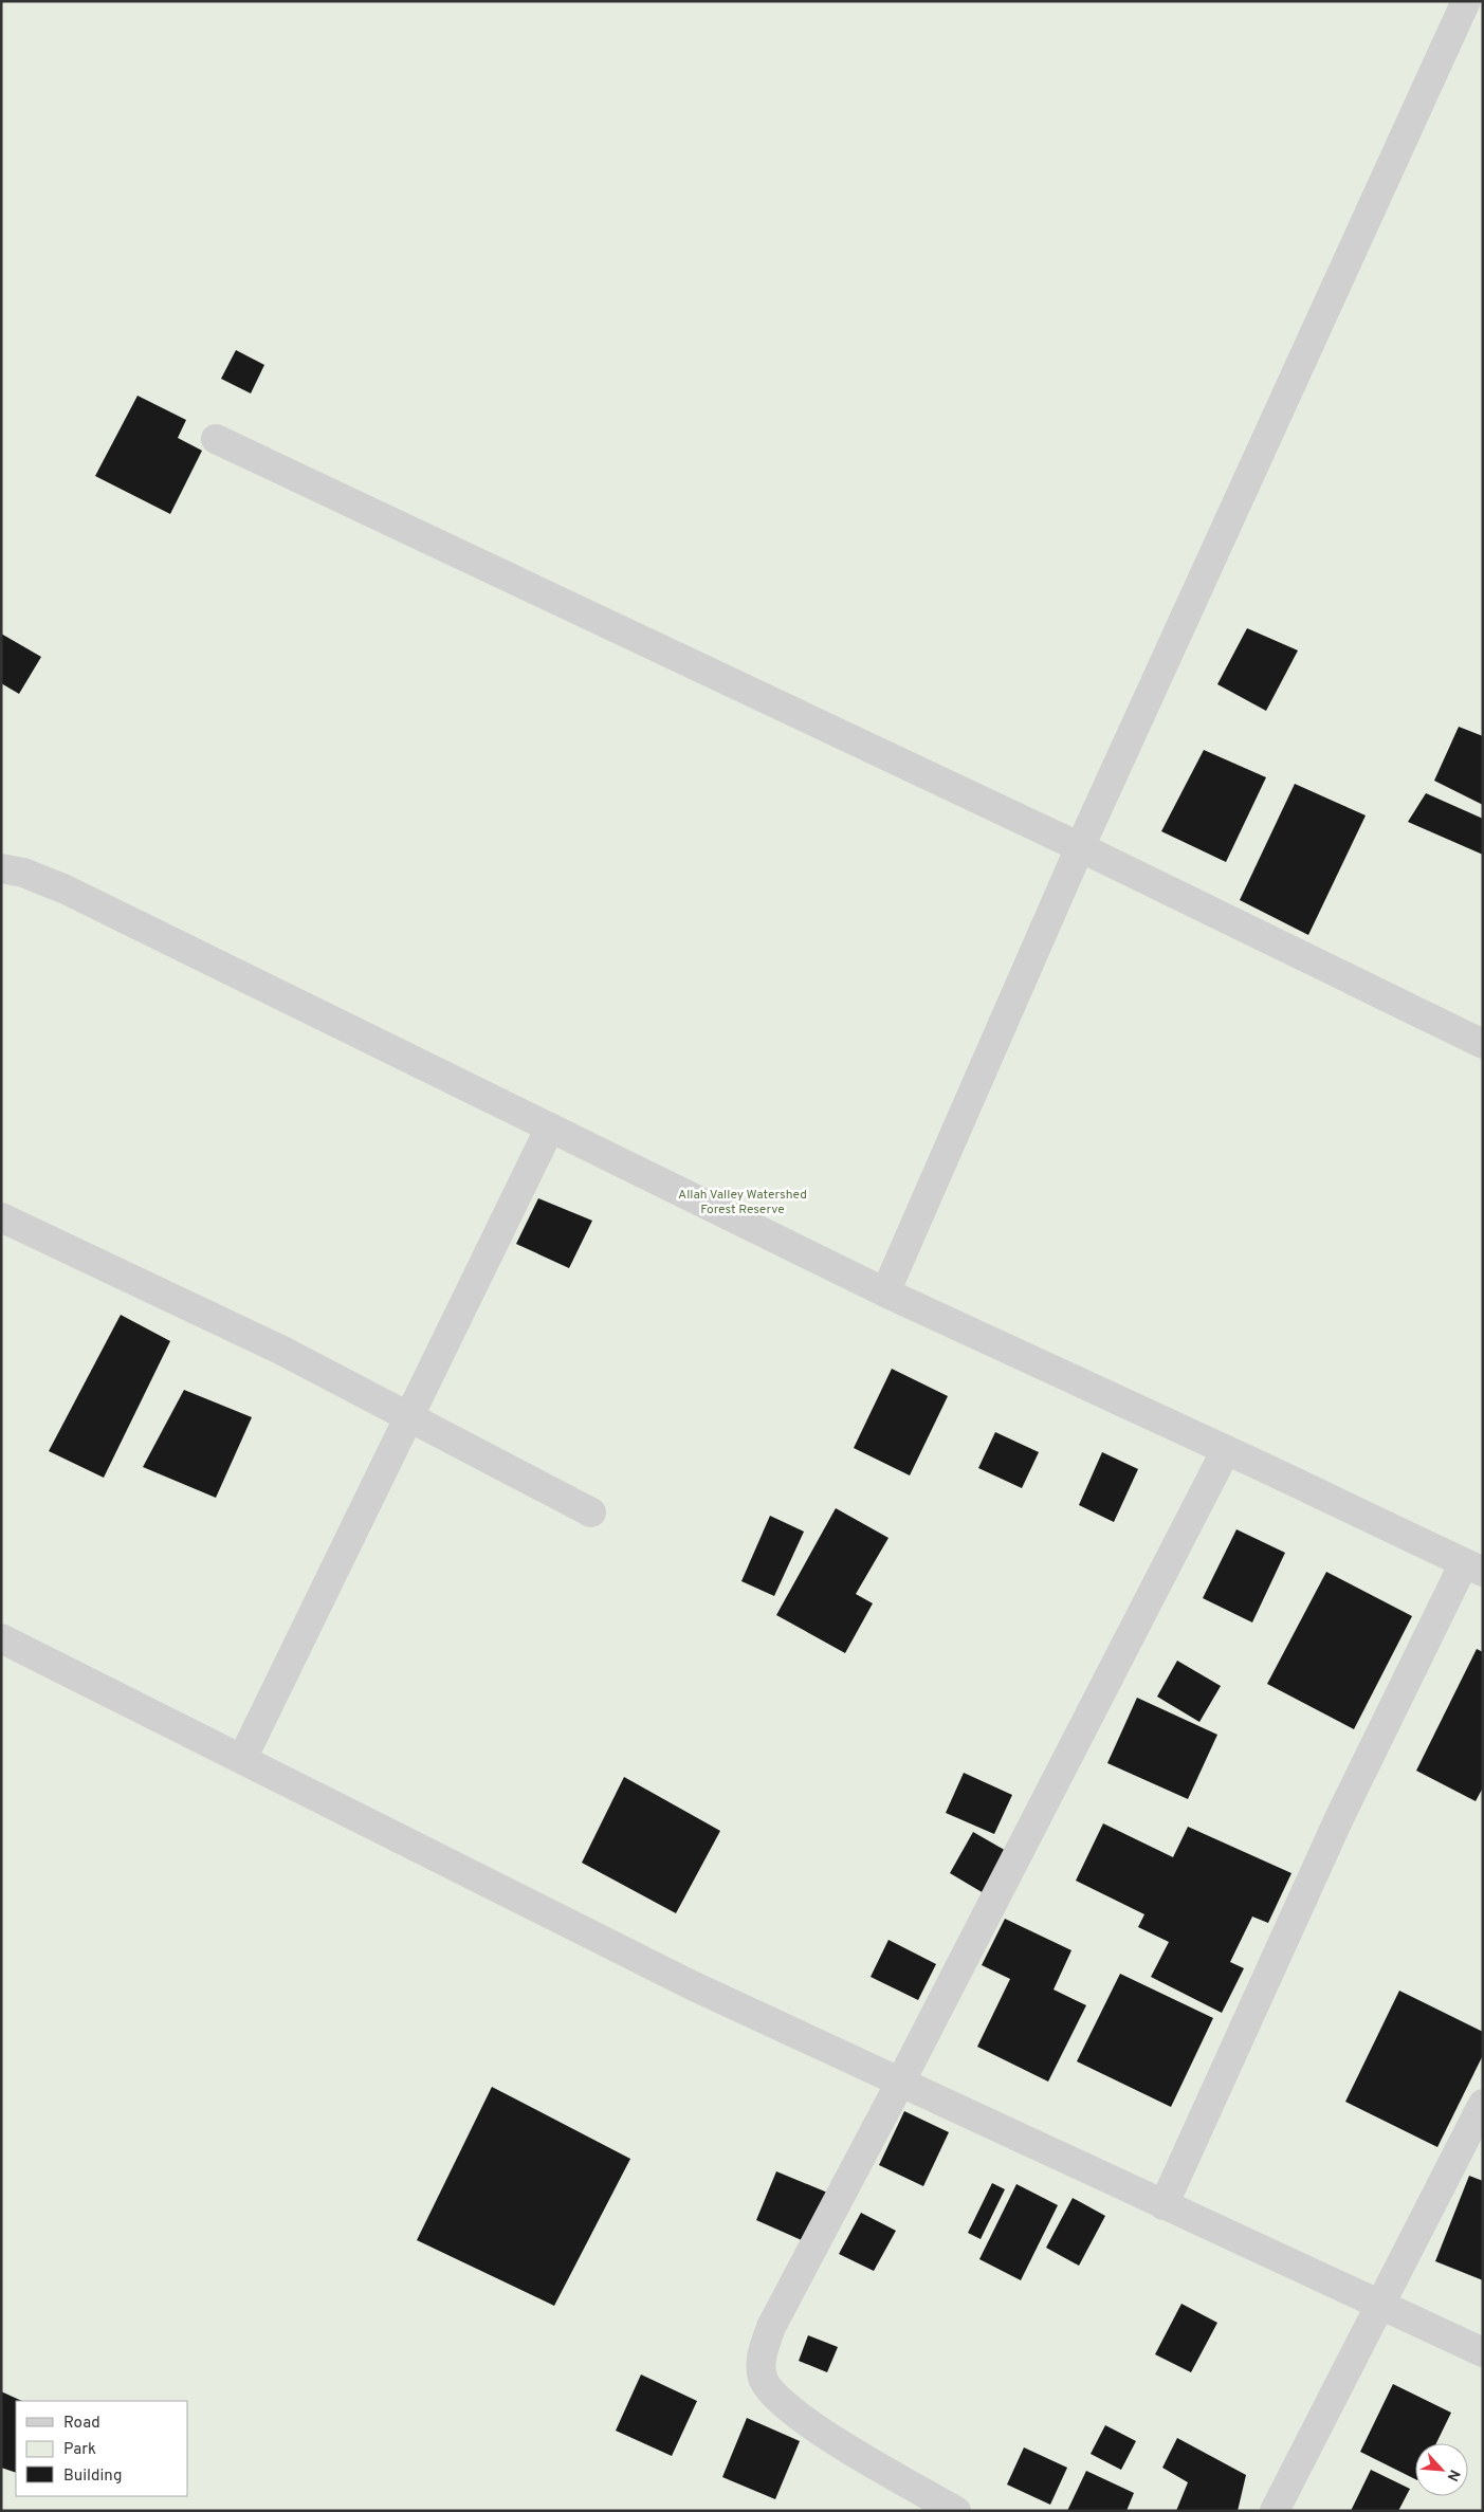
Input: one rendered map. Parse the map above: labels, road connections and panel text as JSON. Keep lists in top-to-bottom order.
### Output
{
  "parks": ["Allah Valley Watershed Forest Reserve"],
  "legend": ["Road", "Park", "Building"],
  "north": "bottom right"
}
